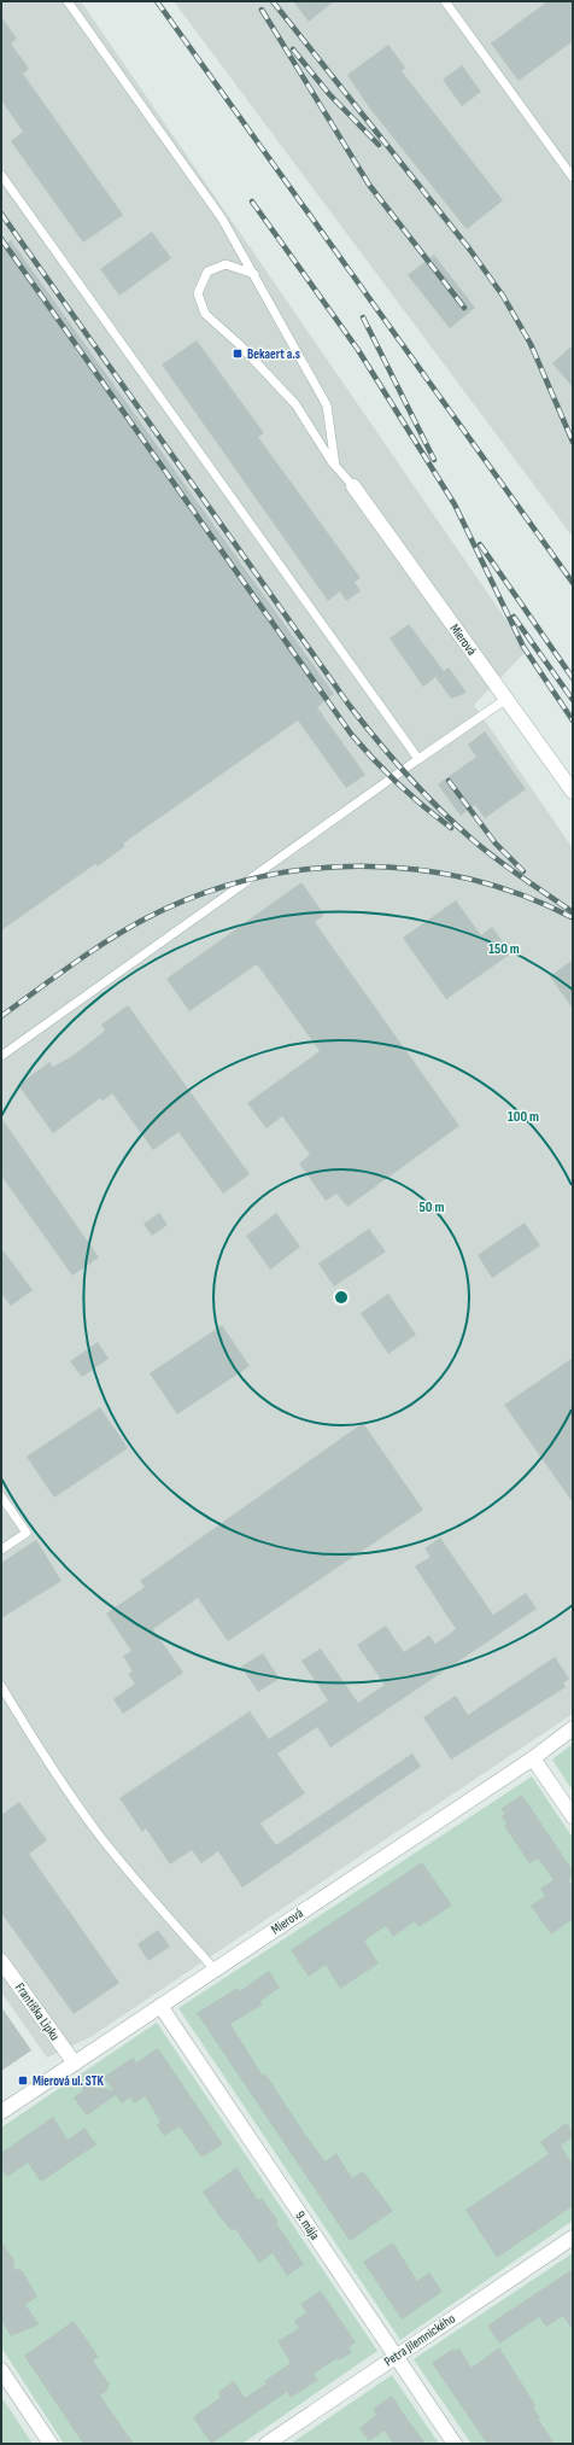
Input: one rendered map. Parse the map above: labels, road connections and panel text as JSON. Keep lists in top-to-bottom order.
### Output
{
  "streets": {
    "street": [
      "Mierová",
      "Františka Lipku",
      "9. mája",
      "Petra Jilemnického"
    ]
  },
  "crossings": [
    ["Mierová", "Františka Lipku"],
    ["Mierová", "9. mája"],
    ["9. mája", "Petra Jilemnického"]
  ],
  "places": {
    "transit": ["Bekaert a.s", "Mierová ul. STK"]
  },
  "rings": ["150 m", "100 m", "50 m"]
}
